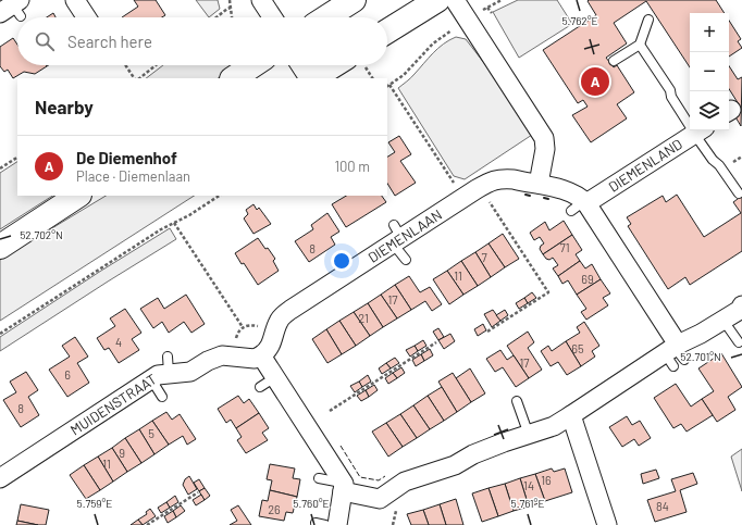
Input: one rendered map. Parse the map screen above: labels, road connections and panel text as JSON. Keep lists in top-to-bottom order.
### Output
{
  "streets": {
    "street": ["DIEMENLAND", "DIEMENLAAN", "MUIDENSTRAAT"]
  },
  "crossings": [
    ["DIEMENLAND", "DIEMENLAAN"],
    ["DIEMENLAAN", "MUIDENSTRAAT"]
  ],
  "house_numbers": [
    "71",
    "8",
    "7",
    "11",
    "69",
    "17",
    "21",
    "4",
    "65",
    "17",
    "6",
    "8",
    "5",
    "9",
    "11",
    "16",
    "14",
    "84",
    "26"
  ],
  "page": {
    "map_buttons": ["+", "−"],
    "search": "Search here",
    "pins": "A",
    "heading": "Nearby",
    "list": [
      {
        "mark": "A",
        "name": "De Diemenhof",
        "note": "Place · Diemenlaan",
        "value": "100 m"
      }
    ]
  },
  "coordinates": [
    "5.762°E",
    "52.702°N",
    "52.701°N",
    "5.759°E",
    "5.760°E",
    "5.761°E"
  ]
}
